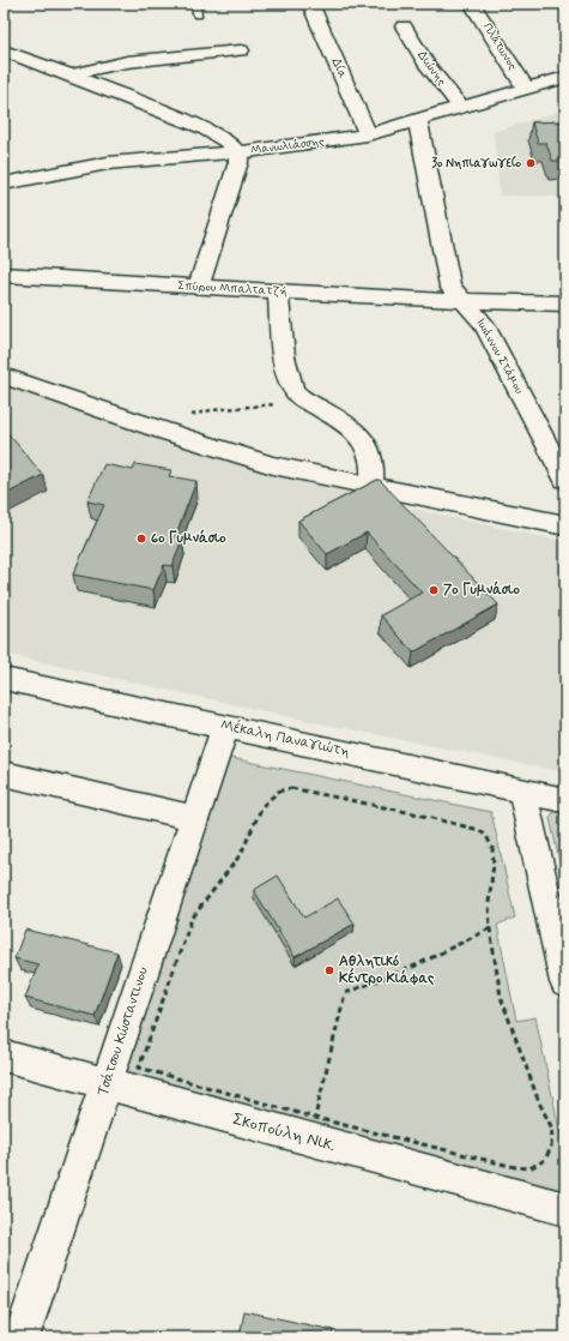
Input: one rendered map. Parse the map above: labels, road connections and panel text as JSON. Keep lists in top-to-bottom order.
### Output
{
  "streets": {
    "street": [
      "Πλάτωνος",
      "Δία",
      "Διώνης",
      "Μανωλιάσσης",
      "Σπύρου Μπαλτατζή",
      "Ιωάννου Στάμου",
      "Μέκαλη Παναγιώτη",
      "Τσάτσου Κώσταντινου",
      "Σκοπούλη Νικ."
    ]
  },
  "crossings": [
    ["Πλάτωνος", "Μανωλιάσσης"],
    ["Δία", "Μανωλιάσσης"],
    ["Διώνης", "Μανωλιάσσης"],
    ["Μανωλιάσσης", "Ιωάννου Στάμου"],
    ["Σπύρου Μπαλτατζή", "Ιωάννου Στάμου"],
    ["Μέκαλη Παναγιώτη", "Τσάτσου Κώσταντινου"],
    ["Τσάτσου Κώσταντινου", "Σκοπούλη Νικ."]
  ],
  "places": [
    "3ο Νηπιαγωγείο",
    "6ο Γυμνάσιο",
    "7ο Γυμνάσιο",
    "Αθλητικό Κέντρο Κιάφας"
  ]
}
